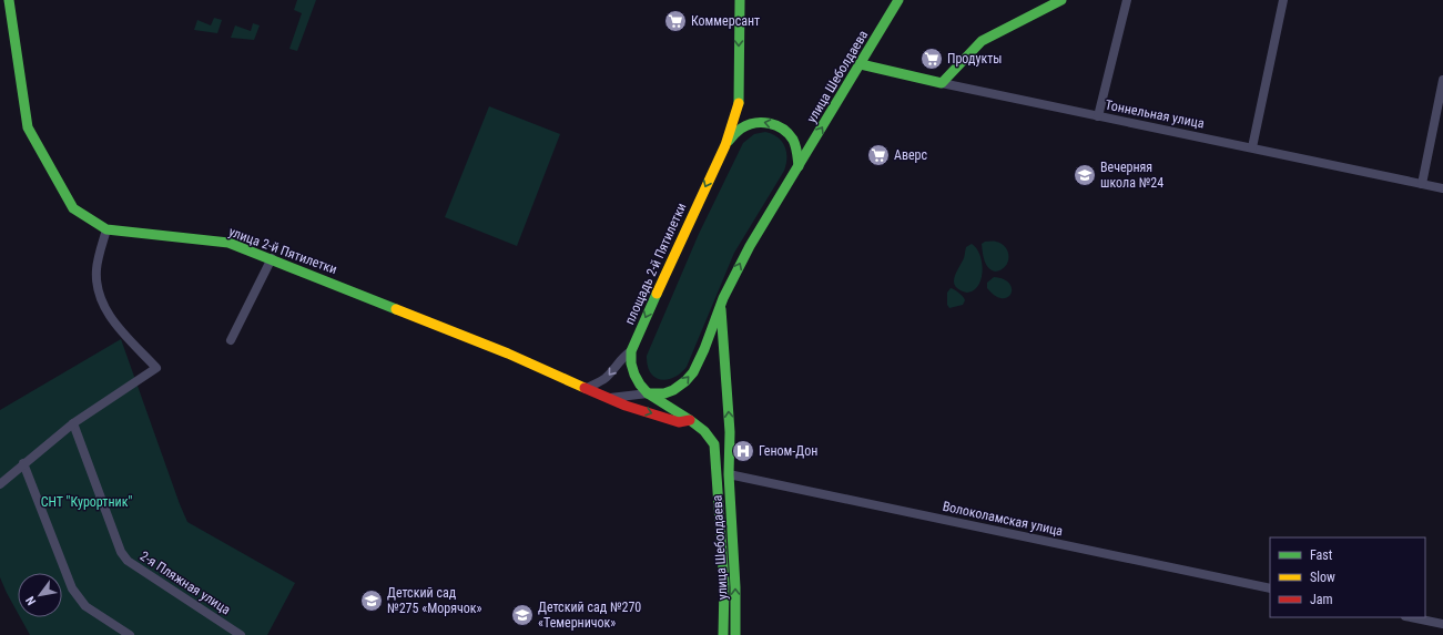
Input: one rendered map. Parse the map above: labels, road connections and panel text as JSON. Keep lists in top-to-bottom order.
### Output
{
  "streets": {
    "main road": [
      "улица Шеболдаева",
      "Тоннельная улица",
      "улица 2-й Пятилетки",
      "площадь 2-й Пятилетки"
    ],
    "street": ["Волоколамская улица", "2-я Пляжная улица"]
  },
  "crossings": [
    ["улица Шеболдаева", "Тоннельная улица"],
    ["улица Шеболдаева", "площадь 2-й Пятилетки"],
    ["улица Шеболдаева", "Волоколамская улица"],
    ["улица 2-й Пятилетки", "площадь 2-й Пятилетки"]
  ],
  "parks": ["СНТ \"Курортник\""],
  "places": {
    "supermarket": ["Коммерсант", "Продукты", "Аверс"],
    "school or university": ["Вечерняя школа №24", "Детский сад №275 «Морячок»", "Детский сад №270 «Темерничок»"],
    "hospital": ["Геном-Дон"]
  },
  "legend": ["Fast", "Slow", "Jam"],
  "north": "bottom left"
}
